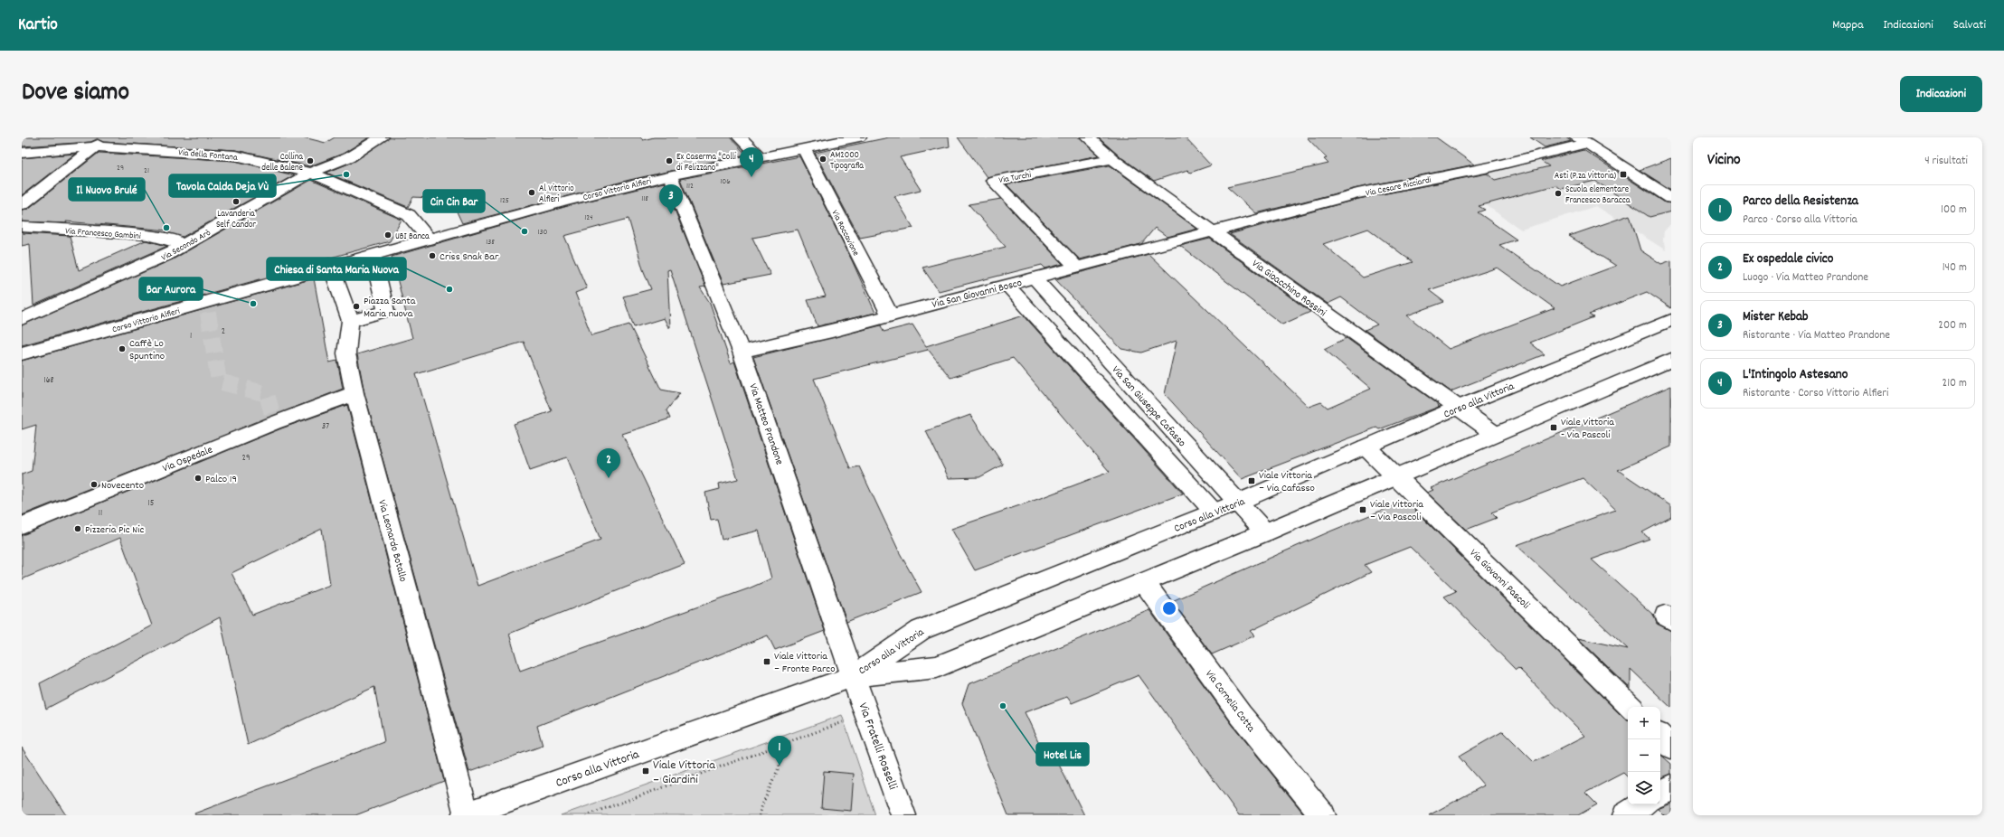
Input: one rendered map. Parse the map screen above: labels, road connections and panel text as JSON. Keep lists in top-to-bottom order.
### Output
{
  "streets": {
    "street": [
      "Via della Fontana",
      "Via Turchi",
      "Via Cesare Ricciardi",
      "Corso Vittorio Alfieri",
      "Via Francesco Gambini",
      "Via Roccavione",
      "Via Secondo Arò",
      "Via Gioacchino Rossini",
      "Via San Giovanni Bosco",
      "Corso alla Vittoria",
      "Via San Giuseppe Cafasso",
      "Via Matteo Prandone",
      "Via Ospedale",
      "Via Leonardo Botallo",
      "Via Giovanni Pascoli",
      "Via Cornelia Cotta",
      "Via Fratelli Rosselli"
    ]
  },
  "crossings": [
    ["Via della Fontana", "Corso Vittorio Alfieri"],
    ["Via della Fontana", "Via Secondo Arò"],
    ["Via Turchi", "Via Gioacchino Rossini"],
    ["Via Turchi", "Via San Giovanni Bosco"],
    ["Via Cesare Ricciardi", "Via Gioacchino Rossini"],
    ["Via Cesare Ricciardi", "Via San Giovanni Bosco"],
    ["Corso Vittorio Alfieri", "Via Roccavione"],
    ["Corso Vittorio Alfieri", "Via Matteo Prandone"],
    ["Corso Vittorio Alfieri", "Via Leonardo Botallo"],
    ["Via Francesco Gambini", "Via Secondo Arò"],
    ["Via Roccavione", "Via San Giovanni Bosco"],
    ["Via Gioacchino Rossini", "Via San Giovanni Bosco"],
    ["Via Gioacchino Rossini", "Corso alla Vittoria"],
    ["Via San Giovanni Bosco", "Via San Giuseppe Cafasso"],
    ["Via San Giovanni Bosco", "Via Matteo Prandone"],
    ["Corso alla Vittoria", "Via San Giuseppe Cafasso"],
    ["Corso alla Vittoria", "Via Matteo Prandone"],
    ["Corso alla Vittoria", "Via Leonardo Botallo"],
    ["Corso alla Vittoria", "Via Giovanni Pascoli"],
    ["Corso alla Vittoria", "Via Cornelia Cotta"],
    ["Corso alla Vittoria", "Via Fratelli Rosselli"],
    ["Via Matteo Prandone", "Via Fratelli Rosselli"],
    ["Via Ospedale", "Via Leonardo Botallo"]
  ],
  "places": {
    "other": [
      "AM2000 Tipografia",
      "Collina delle Balene",
      "Ex Caserma \"Colli di Felizzano\"",
      "Tavola Calda Deja Vù",
      "Al Vittorio Alfieri",
      "Scuola elementare Francesco Baracca",
      "Lavanderia Self Candor",
      "Il Nuovo Brulé",
      "Cin Cin Bar",
      "UBI Banca",
      "Criss Snak Bar",
      "Chiesa di Santa Maria Nuova",
      "Bar Aurora",
      "Piazza Santa Maria nuova",
      "Caffè Lo Spuntino",
      "Palco 19",
      "Novecento",
      "Pizzeria Pic Nic",
      "Hotel Lis"
    ],
    "transit": [
      "Asti (P.za Vittoria)",
      "Viale Vittoria - Via Pascoli",
      "Viale Vittoria – Via Cafasso",
      "Viale Vittoria – Via Pascoli",
      "Viale Vittoria – Fronte Parco",
      "Viale Vittoria – Giardini"
    ]
  },
  "house_numbers": [
    "29",
    "21",
    "106",
    "112",
    "118",
    "125",
    "124",
    "130",
    "138",
    "2",
    "1",
    "168",
    "37",
    "29",
    "15",
    "11"
  ],
  "page": {
    "header": "Kartio",
    "nav": ["Mappa", "Indicazioni", "Salvati"],
    "title": "Dove siamo",
    "buttons": "Indicazioni",
    "heading": ["Vicino", "4 risultati"],
    "pins": [
      "4",
      "3",
      "2",
      "1"
    ],
    "list": [
      {
        "mark": "1",
        "name": "Parco della Resistenza",
        "note": "Parco · Corso alla Vittoria",
        "value": "100 m"
      },
      {
        "mark": "2",
        "name": "Ex ospedale civico",
        "note": "Luogo · Via Matteo Prandone",
        "value": "140 m"
      },
      {
        "mark": "3",
        "name": "Mister Kebab",
        "note": "Ristorante · Via Matteo Prandone",
        "value": "200 m"
      },
      {
        "mark": "4",
        "name": "L'Intingolo Astesano",
        "note": "Ristorante · Corso Vittorio Alfieri",
        "value": "210 m"
      }
    ],
    "map_buttons": ["+", "−"]
  }
}
